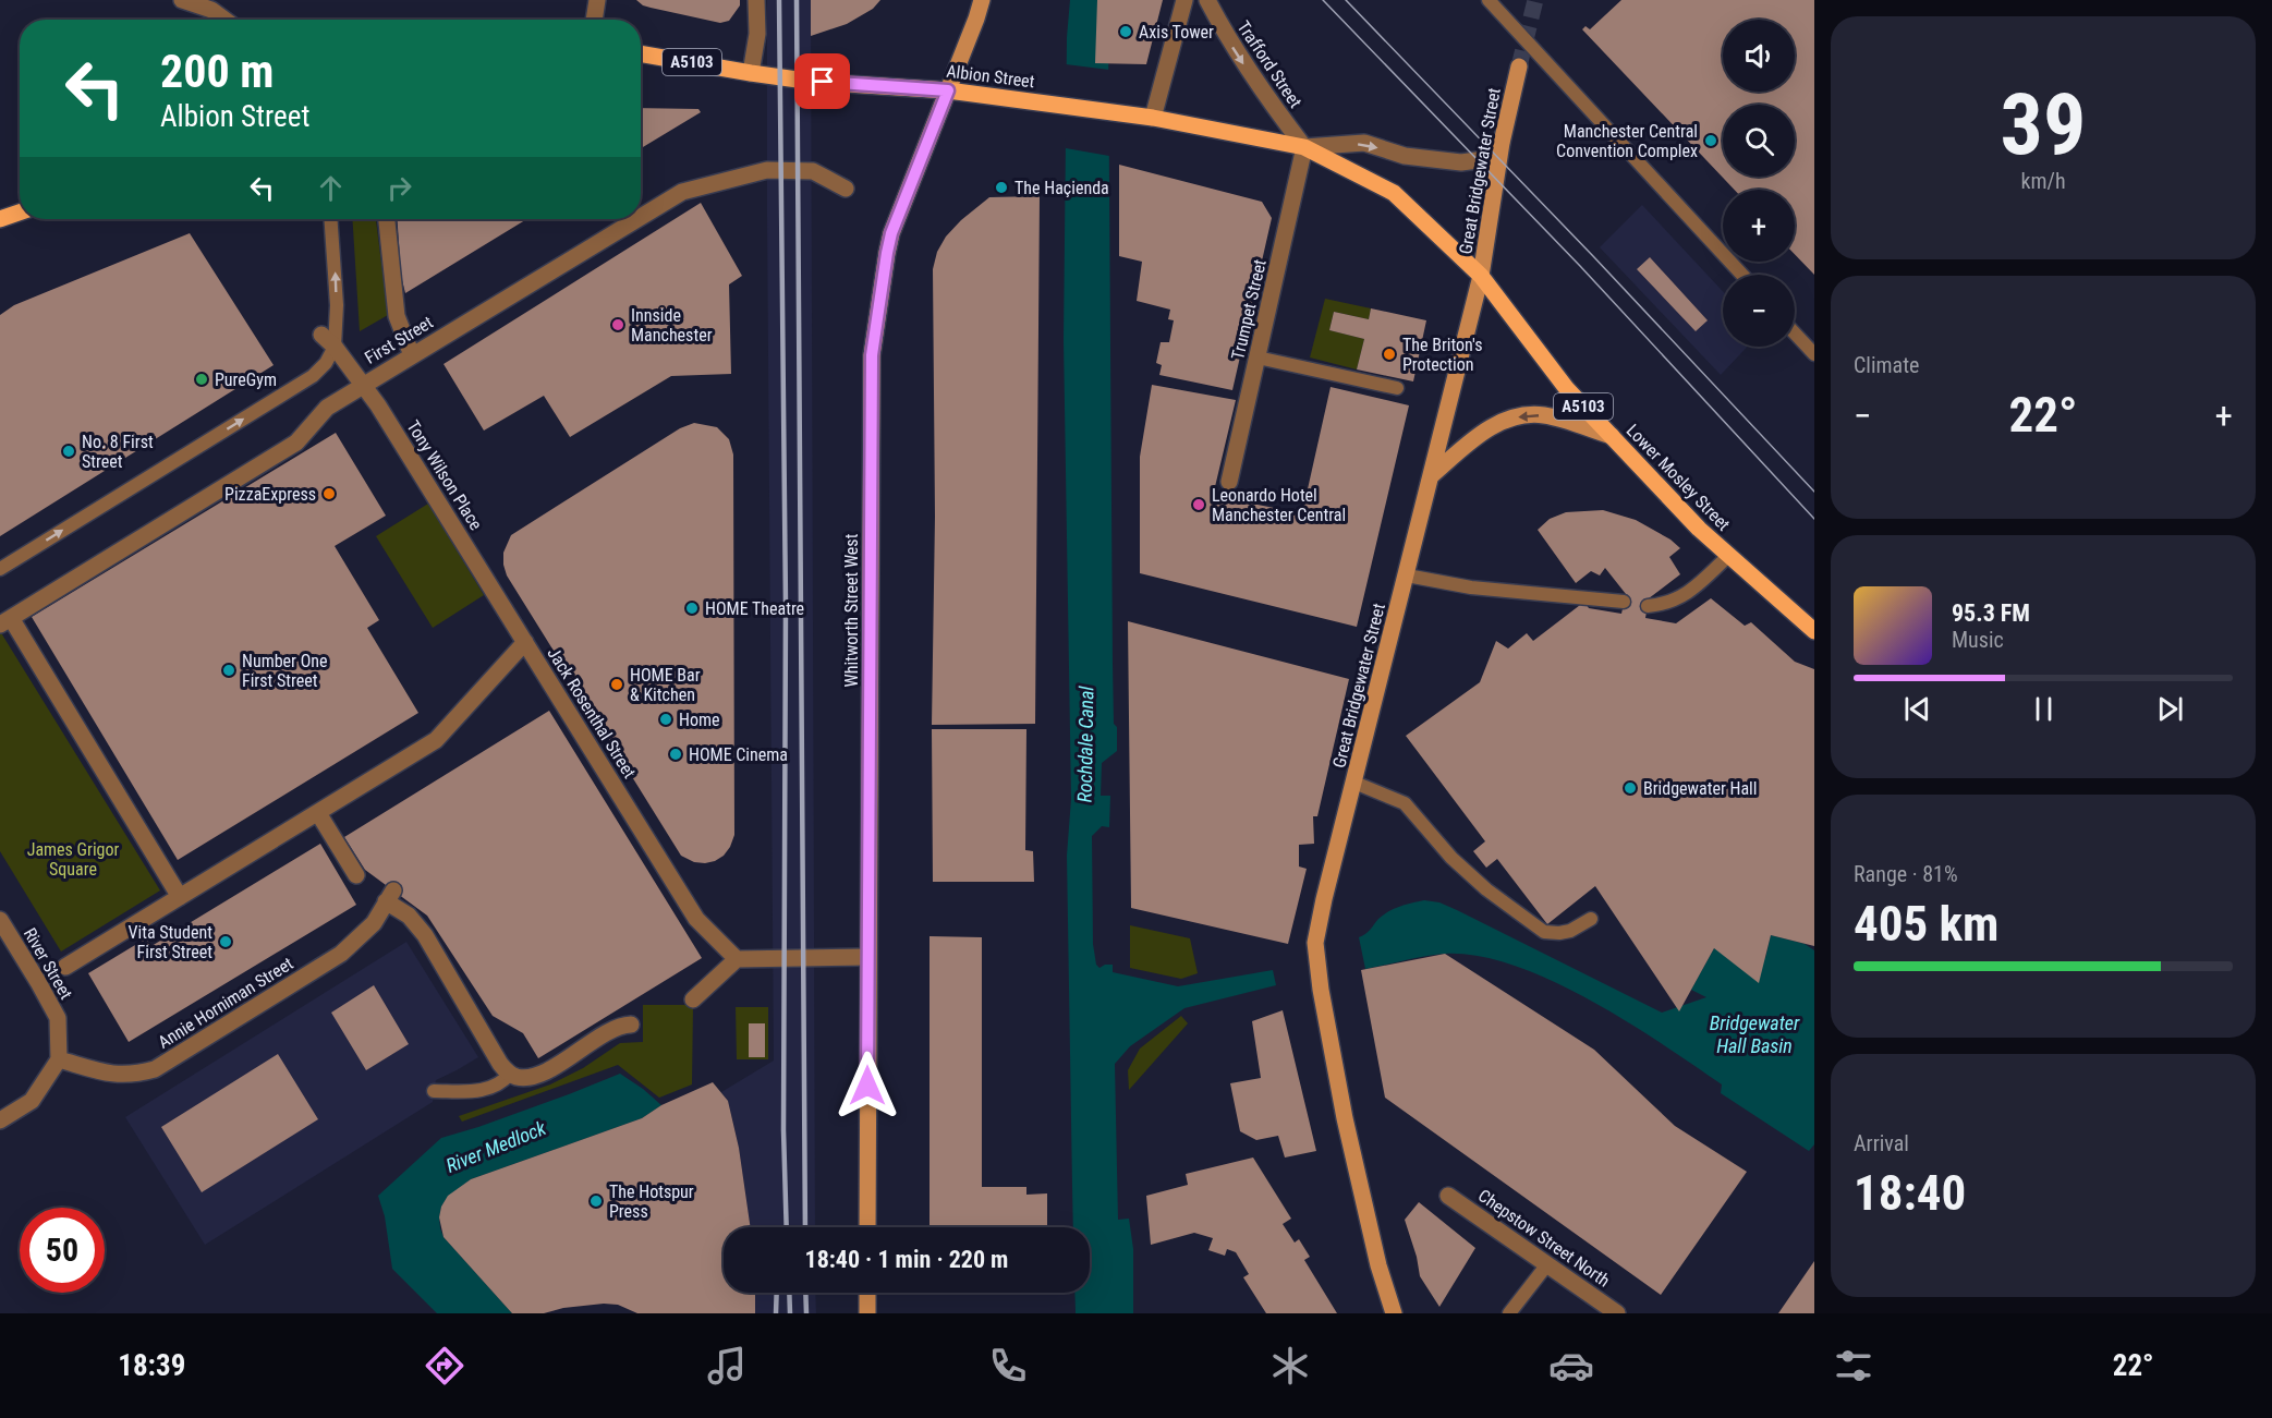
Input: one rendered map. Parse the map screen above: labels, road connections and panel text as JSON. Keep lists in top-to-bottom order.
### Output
{
  "streets": {
    "main road": ["A5103", "Albion Street", "Lower Mosley Street"],
    "street": [
      "Trafford Street",
      "Great Bridgewater Street",
      "Trumpet Street",
      "First Street",
      "Tony Wilson Place",
      "Whitworth Street West",
      "Jack Rosenthal Street",
      "River Street",
      "Annie Horniman Street",
      "Chepstow Street North"
    ]
  },
  "crossings": [
    ["Trafford Street", "Albion Street"],
    ["Trafford Street", "Trumpet Street"],
    ["Albion Street", "Great Bridgewater Street"],
    ["Albion Street", "Trumpet Street"],
    ["Albion Street", "Lower Mosley Street"],
    ["Albion Street", "Whitworth Street West"],
    ["Great Bridgewater Street", "Lower Mosley Street"],
    ["First Street", "Tony Wilson Place"],
    ["Tony Wilson Place", "Jack Rosenthal Street"],
    ["River Street", "Annie Horniman Street"]
  ],
  "one_way": ["Trafford Street"],
  "water": ["Rochdale Canal", "Bridgewater Hall Basin", "River Medlock"],
  "parks": ["James Grigor Square"],
  "places": [
    "Axis Tower",
    "Manchester Central Convention Complex",
    "The Haçienda",
    "Innside Manchester",
    "The Briton's Protection",
    "PureGym",
    "No. 8 First Street",
    "PizzaExpress",
    "Leonardo Hotel Manchester Central",
    "HOME Theatre",
    "Number One First Street",
    "HOME Bar & Kitchen",
    "Home",
    "HOME Cinema",
    "Bridgewater Hall",
    "Vita Student First Street",
    "The Hotspur Press"
  ],
  "page": {
    "tile": [
      ["39", "km/h"],
      "Climate",
      ["Range · 81%", "405 km"],
      ["Arrival", "18:40"]
    ],
    "map_buttons": ["+", "−"],
    "turn": ["200 m", "Albion Street"],
    "heat": ["−", "22°", "+"],
    "song": ["95.3 FM", "Music"],
    "limit": "50",
    "trip": "18:40 · 1 min · 220 m",
    "tabs": ["18:39", "22°"]
  }
}
